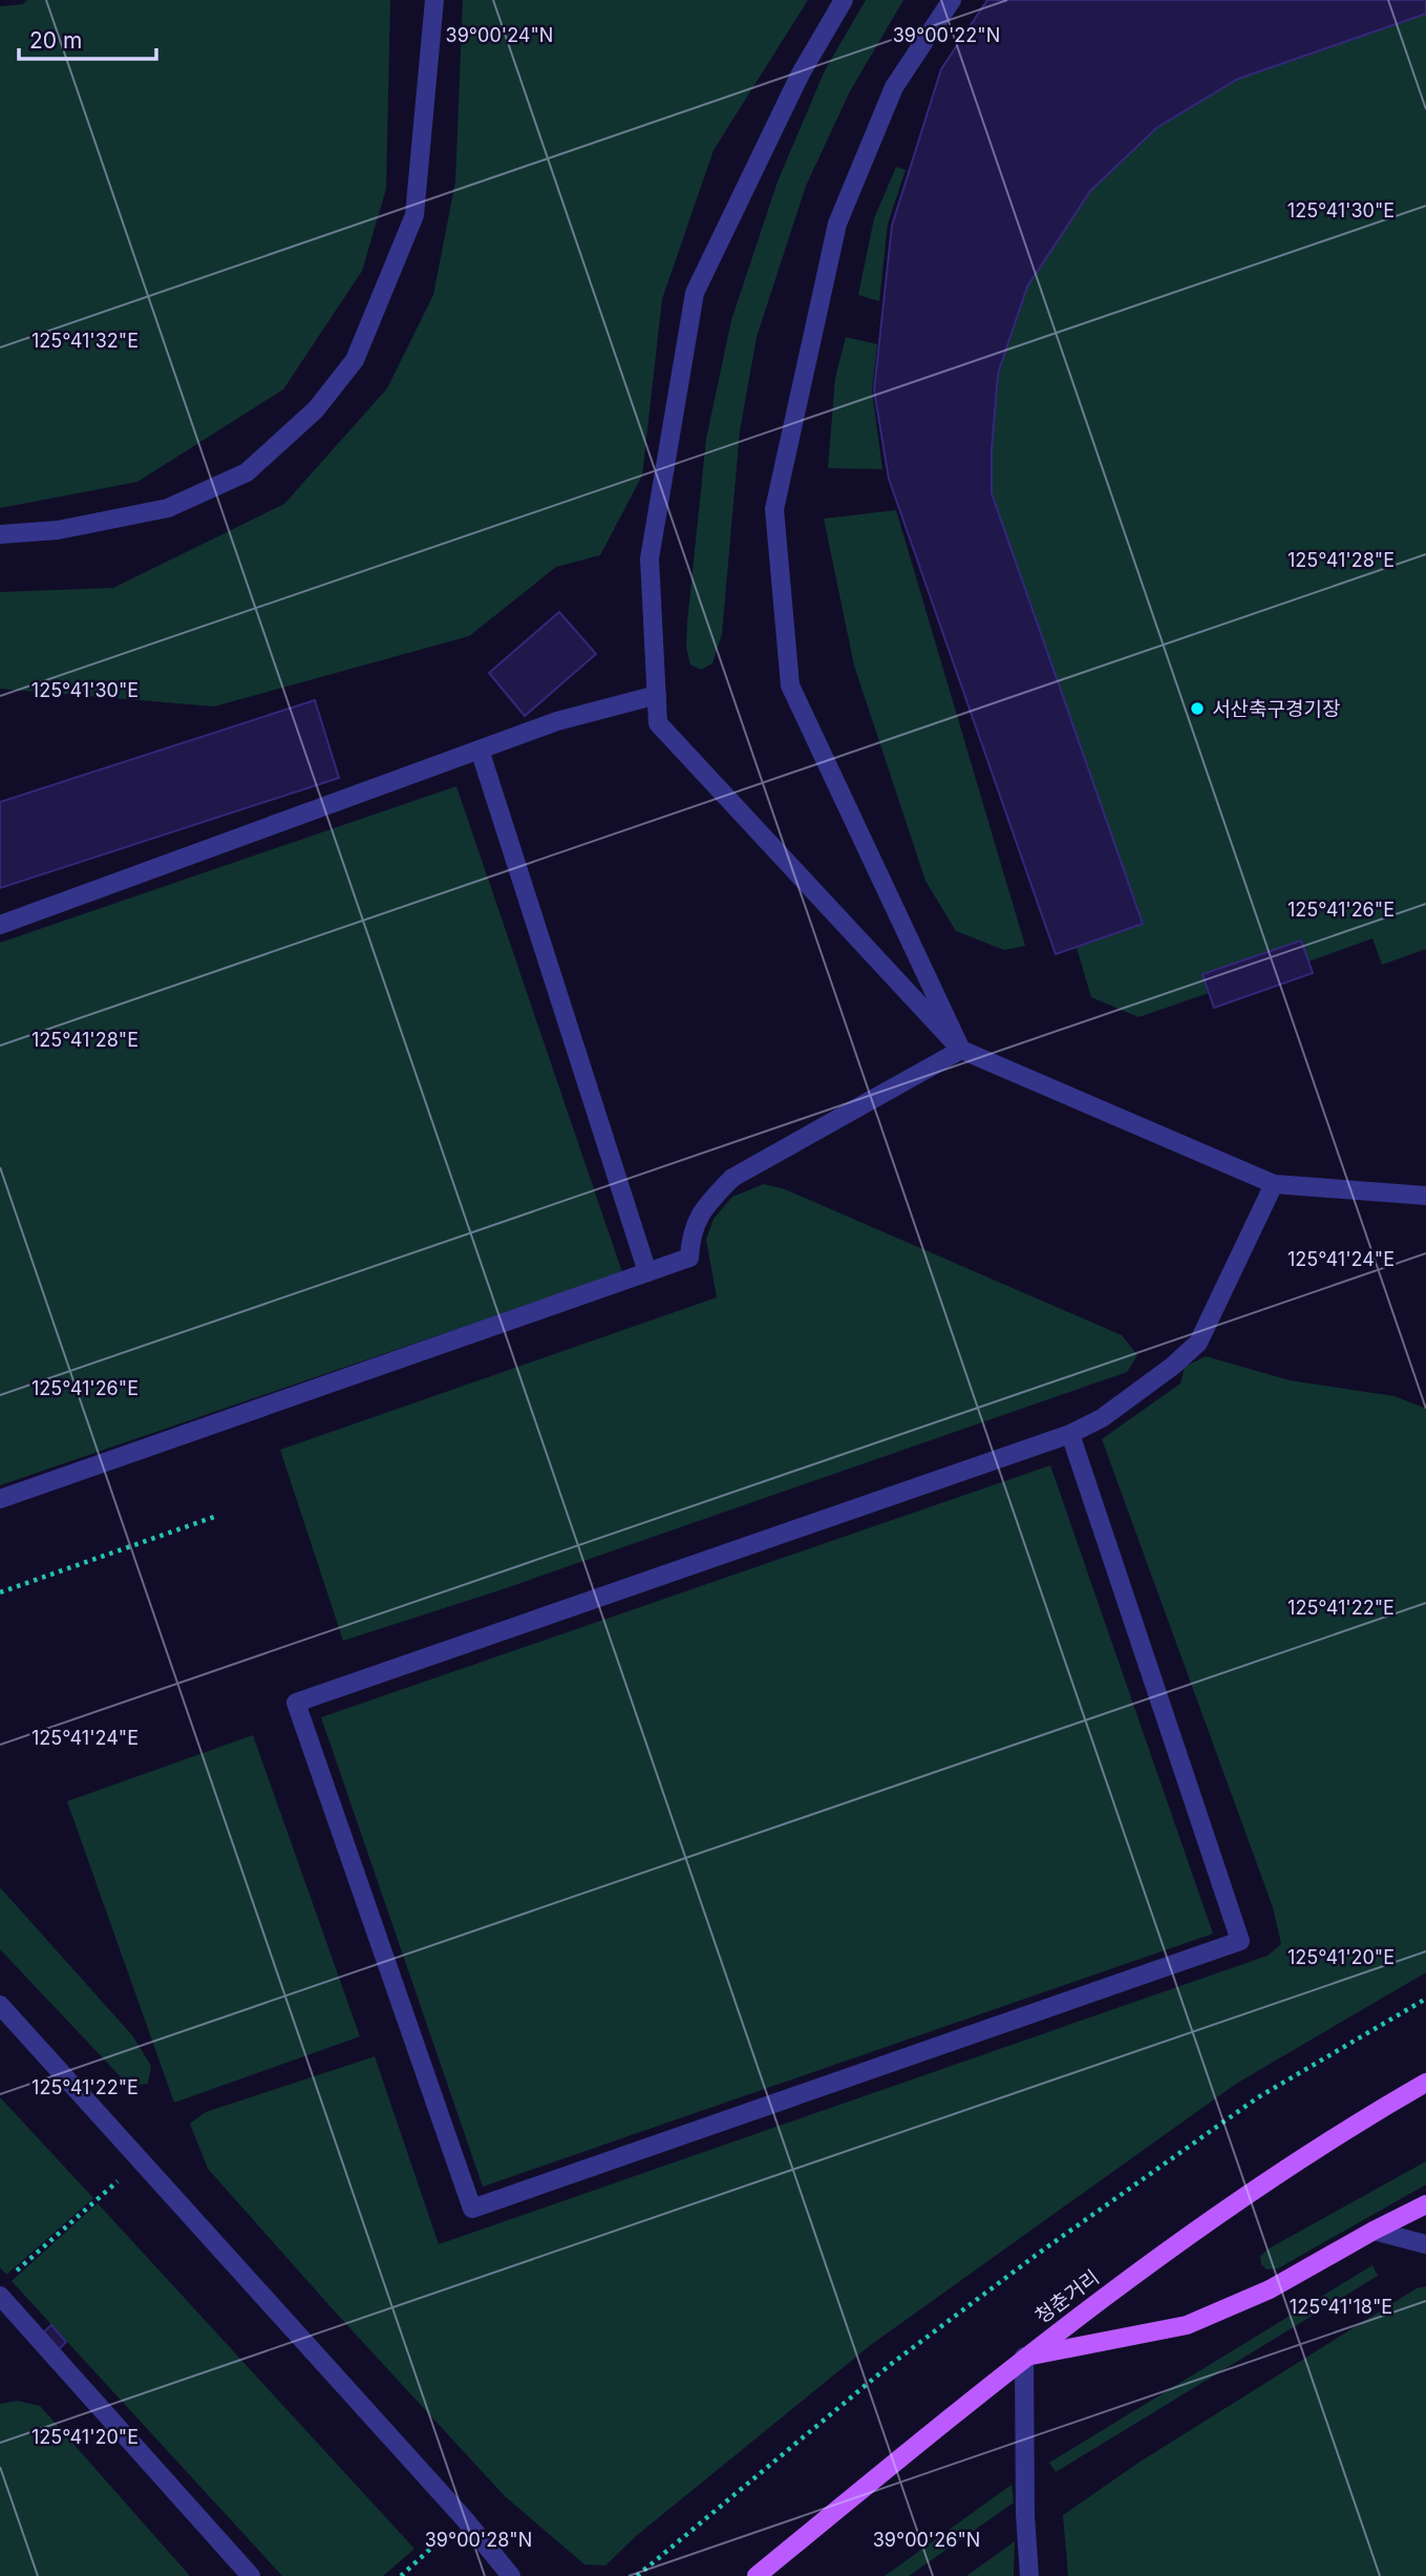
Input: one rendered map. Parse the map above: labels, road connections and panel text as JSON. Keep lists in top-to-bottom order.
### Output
{
  "streets": {
    "main road": ["청춘거리"]
  },
  "places": ["서산축구경기장"],
  "scale_bar": "20 m",
  "coordinates": [
    "39°00'24\"N",
    "39°00'22\"N",
    "125°41'30\"E",
    "125°41'32\"E",
    "125°41'28\"E",
    "125°41'26\"E",
    "125°41'24\"E",
    "125°41'22\"E",
    "125°41'20\"E",
    "125°41'18\"E",
    "39°00'28\"N",
    "39°00'26\"N"
  ]
}
